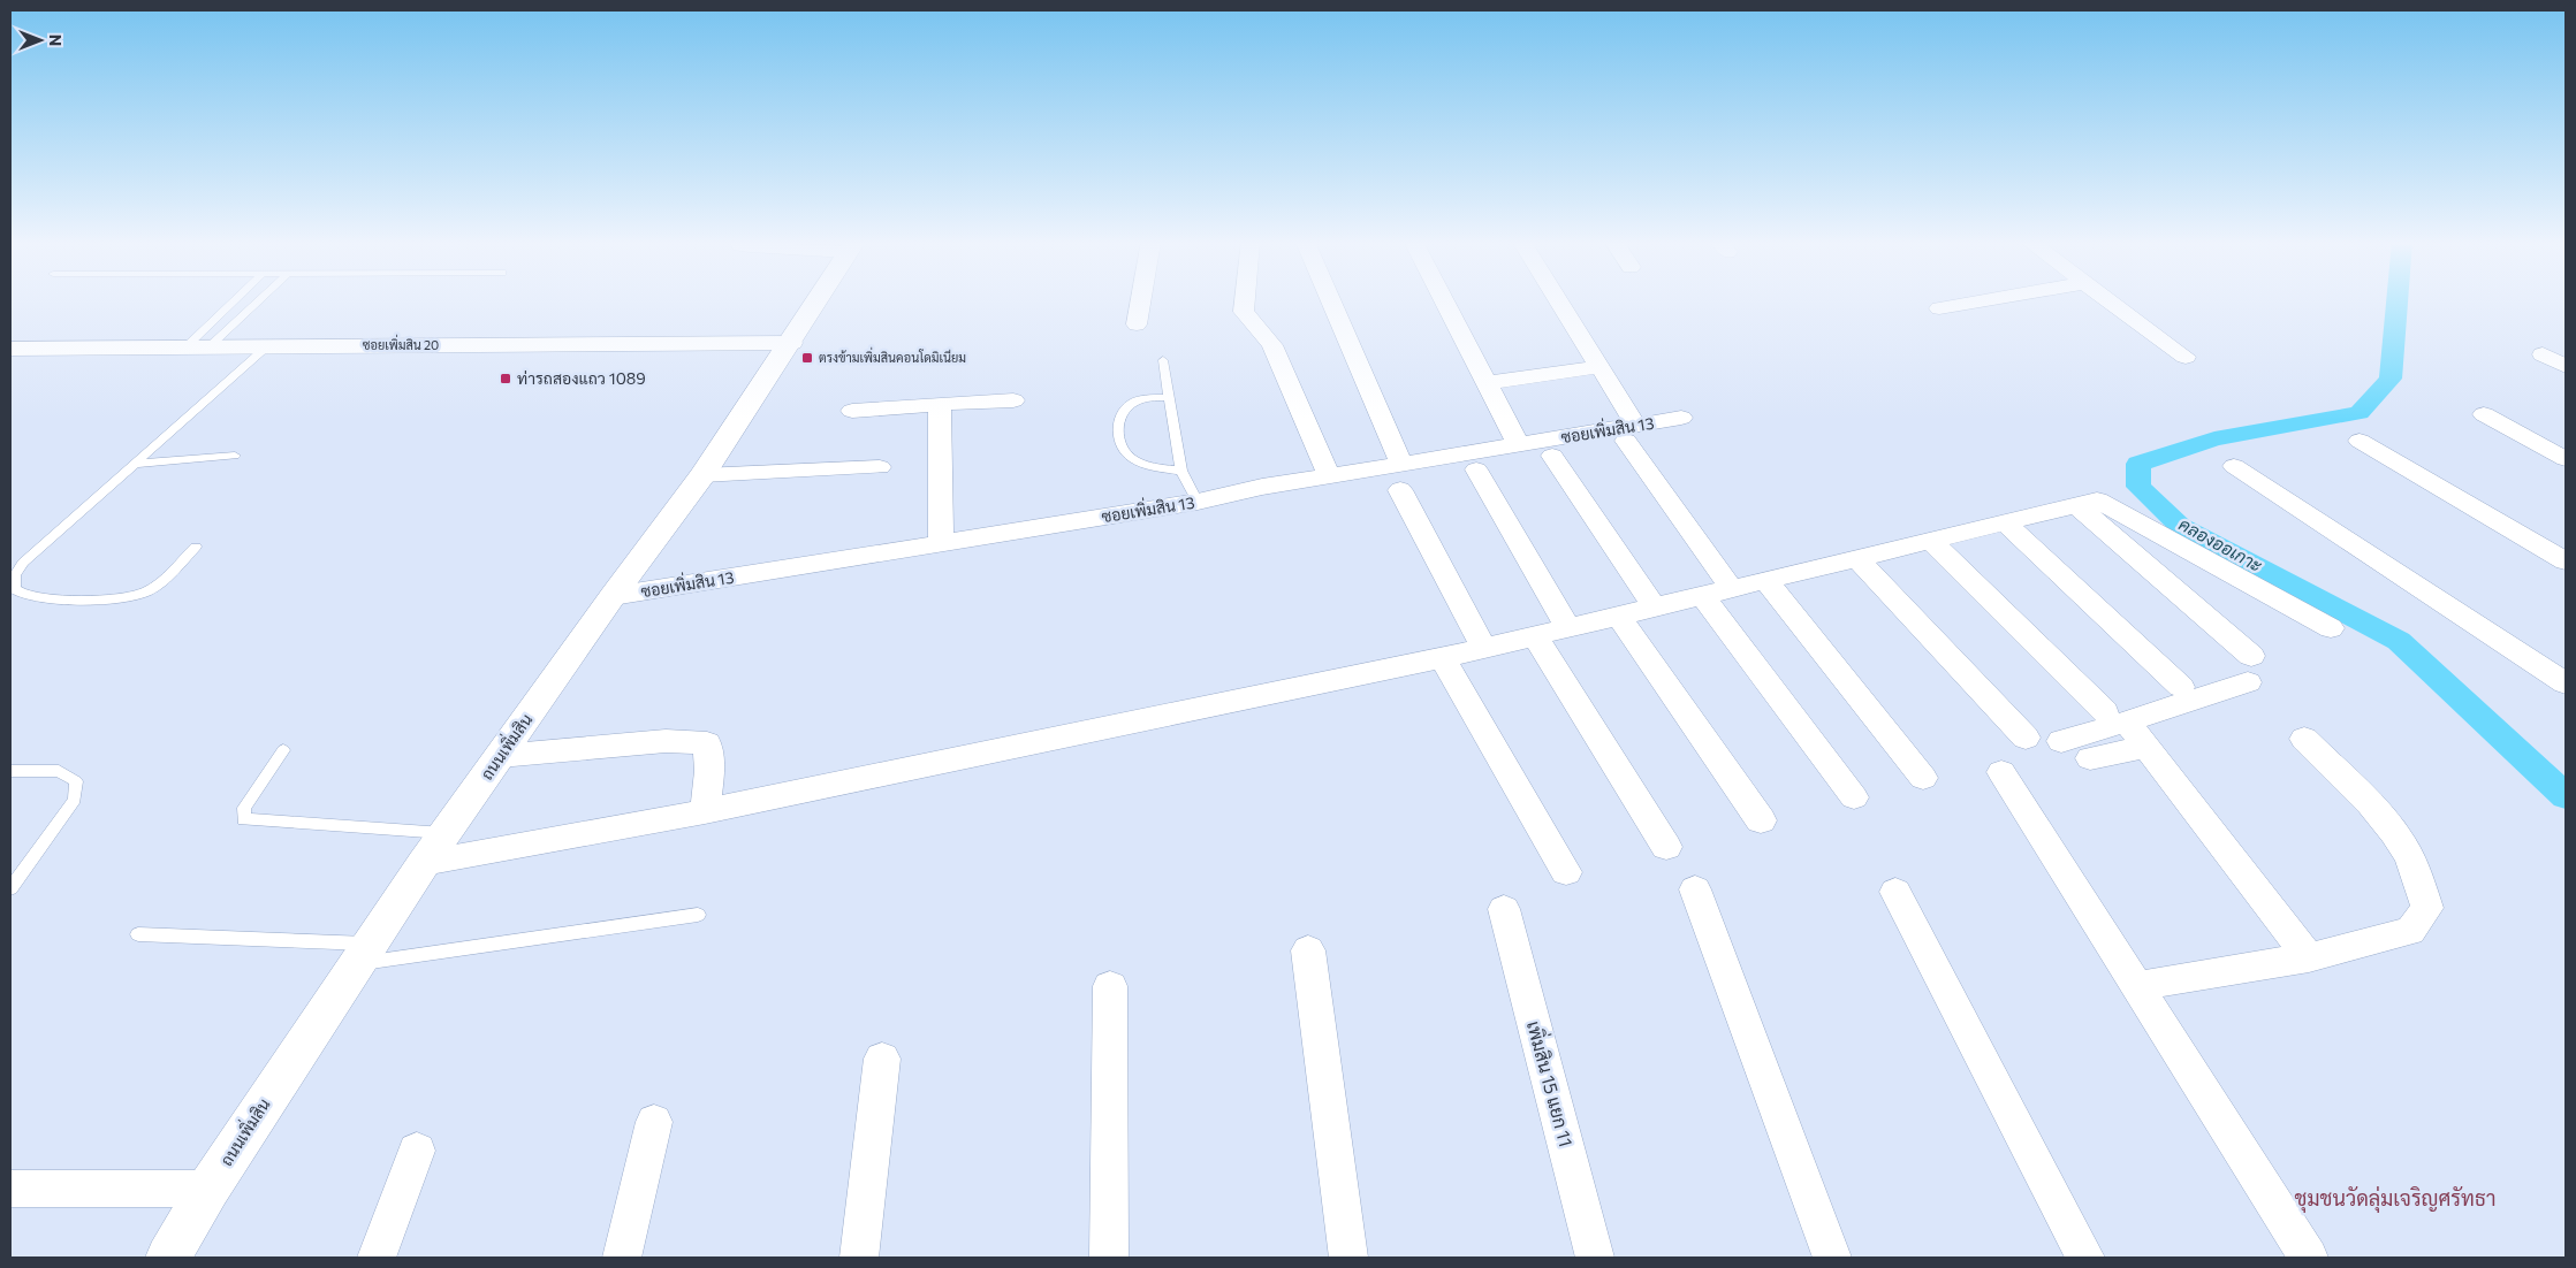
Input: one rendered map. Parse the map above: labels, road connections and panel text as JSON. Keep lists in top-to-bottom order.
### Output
{
  "streets": {
    "street": [
      "ซอยเพิ่มสิน 20",
      "ซอยเพิ่มสิน 13",
      "ถนนเพิ่มสิน",
      "เพิ่มสิน 15 แยก 11"
    ]
  },
  "crossings": [
    ["ซอยเพิ่มสิน 20", "ถนนเพิ่มสิน"],
    ["ซอยเพิ่มสิน 13", "ถนนเพิ่มสิน"]
  ],
  "districts": ["ชุมชนวัดลุ่มเจริญศรัทธา"],
  "water": ["คลองออเกาะ"],
  "places": {
    "transit": ["ตรงข้ามเพิ่มสินคอนโดมิเนียม", "ท่ารถสองแถว 1089"]
  },
  "north": "right"
}
